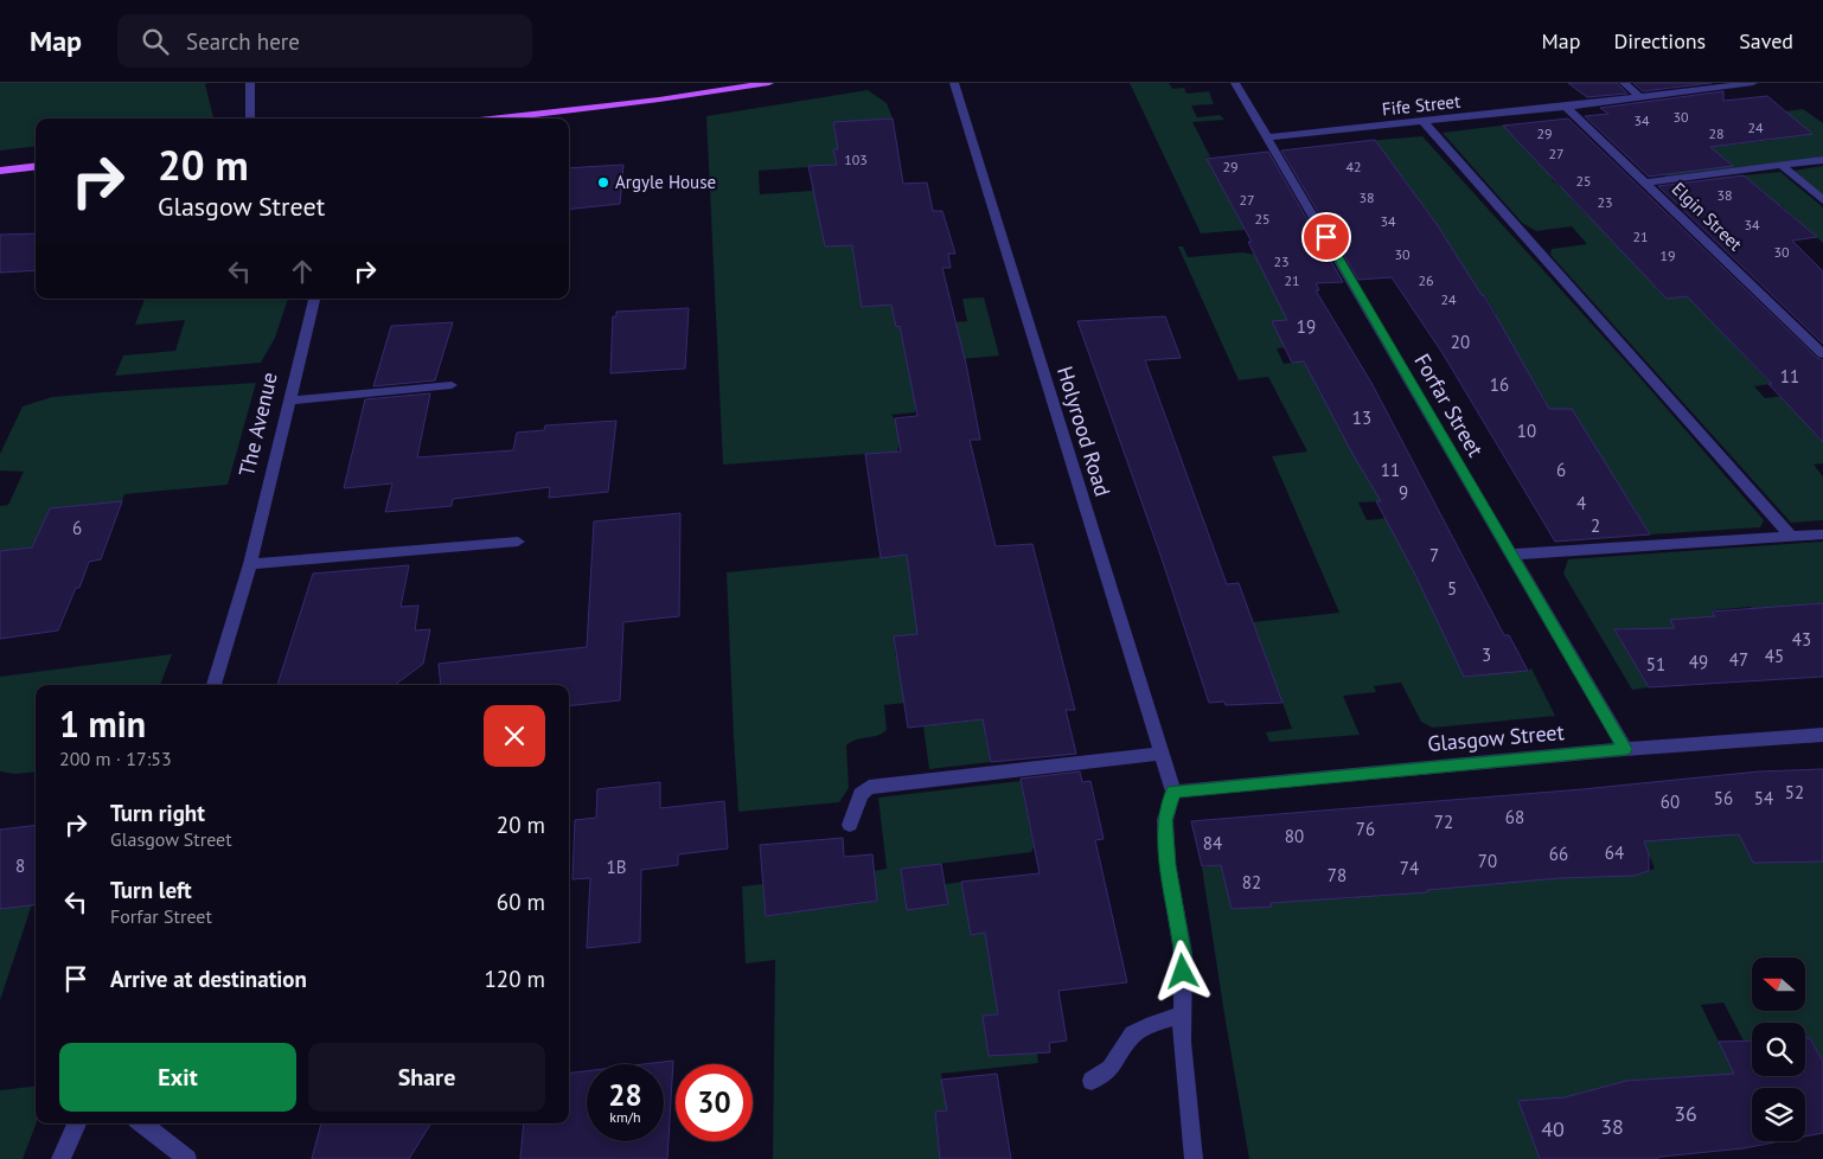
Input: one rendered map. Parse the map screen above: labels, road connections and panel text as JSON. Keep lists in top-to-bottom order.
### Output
{
  "streets": {
    "street": [
      "Fife Street",
      "Elgin Street",
      "Forfar Street",
      "The Avenue",
      "Holyrood Road",
      "Glasgow Street"
    ]
  },
  "crossings": [
    ["Fife Street", "Elgin Street"],
    ["Fife Street", "Forfar Street"],
    ["Forfar Street", "Glasgow Street"],
    ["Holyrood Road", "Glasgow Street"]
  ],
  "places": ["Argyle House"],
  "house_numbers": [
    "30",
    "34",
    "24",
    "29",
    "28",
    "27",
    "103",
    "29",
    "42",
    "25",
    "38",
    "38",
    "27",
    "23",
    "25",
    "34",
    "34",
    "21",
    "30",
    "30",
    "19",
    "23",
    "21",
    "26",
    "24",
    "19",
    "20",
    "11",
    "16",
    "13",
    "10",
    "11",
    "6",
    "9",
    "4",
    "2",
    "6",
    "7",
    "5",
    "43",
    "3",
    "45",
    "47",
    "49",
    "51",
    "52",
    "56",
    "54",
    "60",
    "68",
    "72",
    "76",
    "80",
    "84",
    "64",
    "66",
    "70",
    "8",
    "1B",
    "74",
    "78",
    "82",
    "36",
    "38",
    "40"
  ],
  "north": "left",
  "page": {
    "header": "Map",
    "search": "Search here",
    "nav": ["Map", "Directions", "Saved"],
    "turn": ["20 m", "Glasgow Street"],
    "heading": ["1 min", "200 m · 17:53"],
    "list": [
      {
        "name": "Turn right",
        "note": "Glasgow Street",
        "value": "20 m"
      },
      {
        "name": "Turn left",
        "note": "Forfar Street",
        "value": "60 m"
      },
      {
        "name": "Arrive at destination",
        "value": "120 m"
      }
    ],
    "buttons": ["Exit", "Share"],
    "speed": "28 km/h",
    "limit": "30"
  }
}
